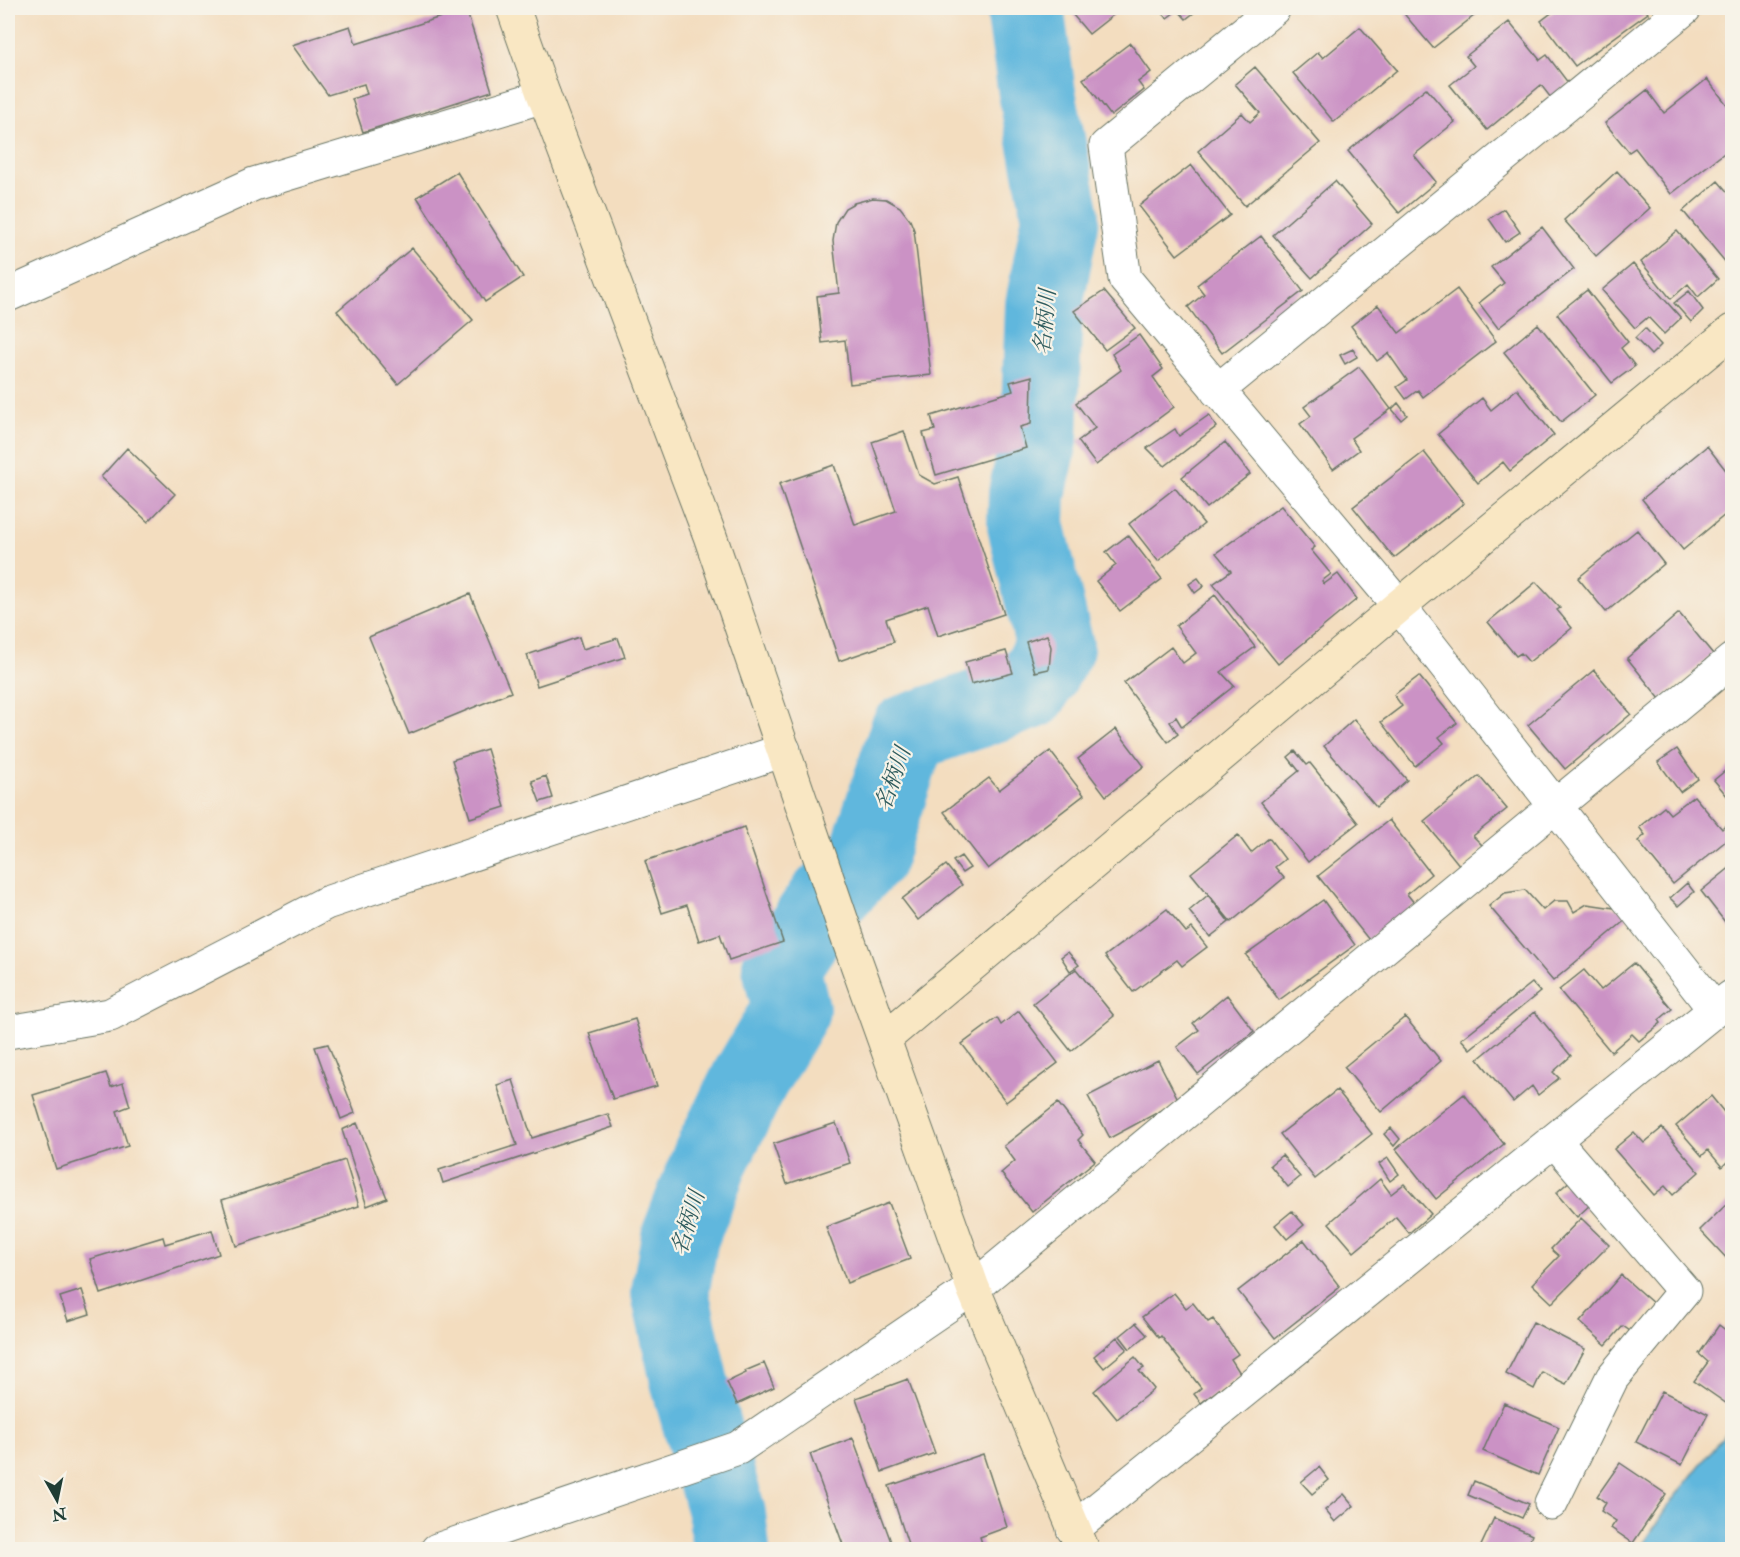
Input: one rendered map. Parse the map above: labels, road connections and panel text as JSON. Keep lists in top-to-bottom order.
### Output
{
  "water": ["名柄川"],
  "north": "bottom"
}
